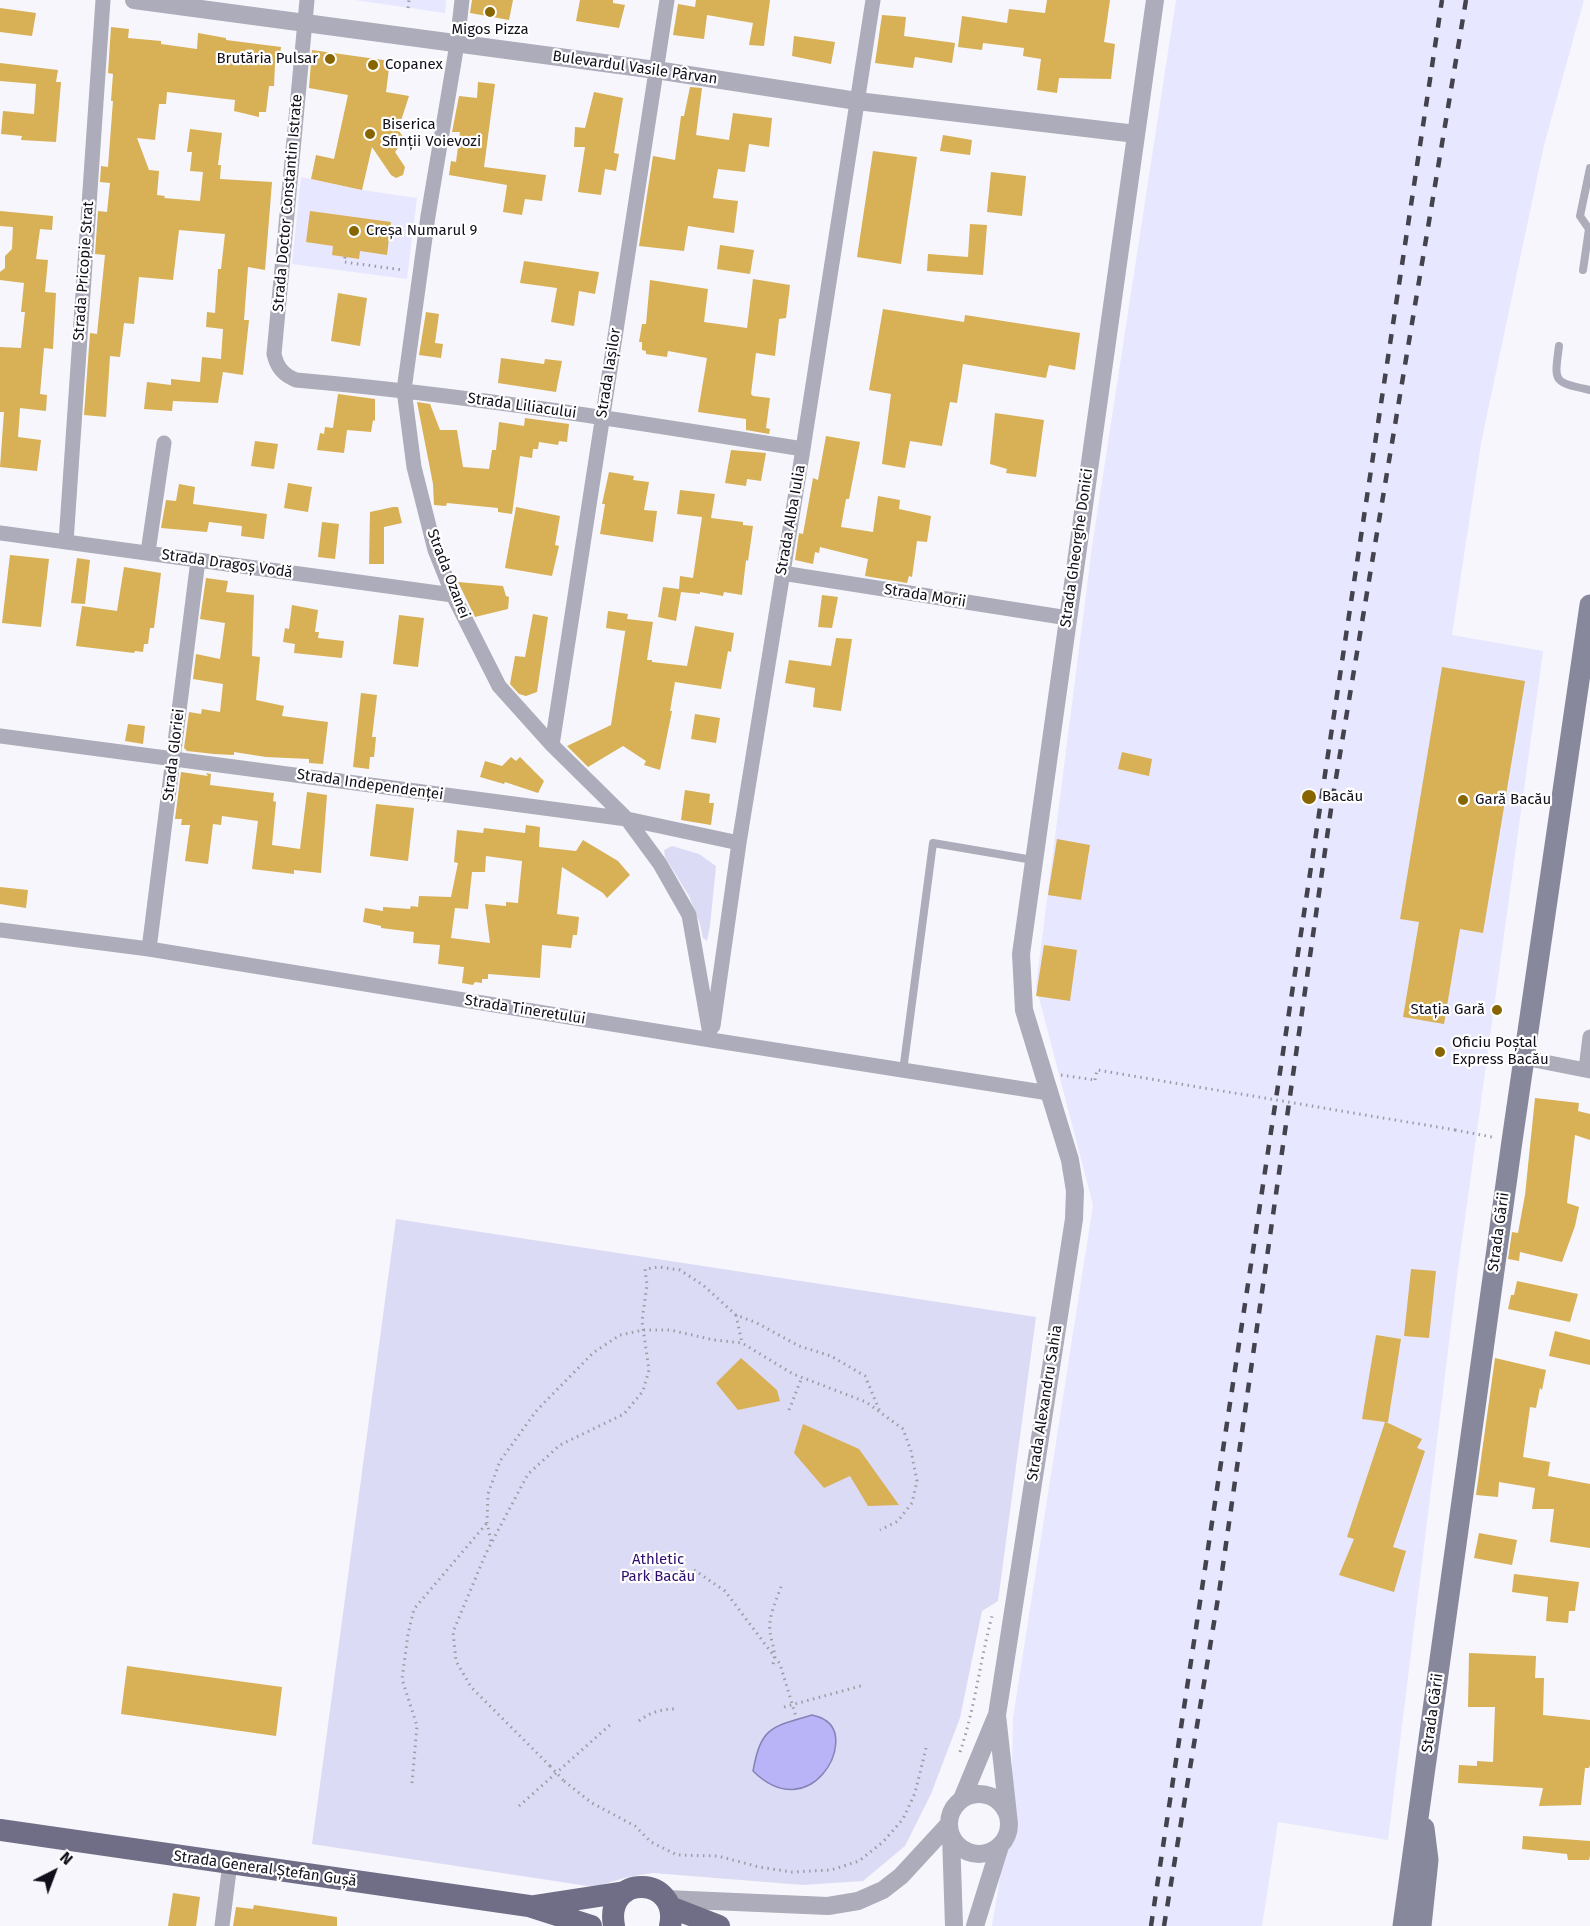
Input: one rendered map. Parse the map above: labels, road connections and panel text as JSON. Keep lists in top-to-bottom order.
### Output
{
  "streets": {
    "main road": ["Strada Gării", "Strada General Ștefan Gușă"],
    "street": [
      "Bulevardul Vasile Pârvan",
      "Strada Doctor Constantin Istrate",
      "Strada Pricopie Strat",
      "Strada Iașilor",
      "Strada Liliacului",
      "Strada Alba Iulia",
      "Strada Gheorghe Donici",
      "Strada Dragoș Vodă",
      "Strada Ozanei",
      "Strada Morii",
      "Strada Gloriei",
      "Strada Independenței",
      "Strada Tineretului",
      "Strada Alexandru Sahia"
    ]
  },
  "crossings": [
    ["Bulevardul Vasile Pârvan", "Strada Doctor Constantin Istrate"],
    ["Bulevardul Vasile Pârvan", "Strada Iașilor"],
    ["Bulevardul Vasile Pârvan", "Strada Alba Iulia"],
    ["Bulevardul Vasile Pârvan", "Strada Gheorghe Donici"],
    ["Bulevardul Vasile Pârvan", "Strada Ozanei"],
    ["Strada Doctor Constantin Istrate", "Strada Liliacului"],
    ["Strada Pricopie Strat", "Strada Dragoș Vodă"],
    ["Strada Iașilor", "Strada Liliacului"],
    ["Strada Iașilor", "Strada Ozanei"],
    ["Strada Liliacului", "Strada Alba Iulia"],
    ["Strada Liliacului", "Strada Ozanei"],
    ["Strada Alba Iulia", "Strada Ozanei"],
    ["Strada Alba Iulia", "Strada Morii"],
    ["Strada Alba Iulia", "Strada Independenței"],
    ["Strada Alba Iulia", "Strada Tineretului"],
    ["Strada Gheorghe Donici", "Strada Morii"],
    ["Strada Gheorghe Donici", "Strada Tineretului"],
    ["Strada Gheorghe Donici", "Strada Alexandru Sahia"],
    ["Strada Dragoș Vodă", "Strada Ozanei"],
    ["Strada Dragoș Vodă", "Strada Gloriei"],
    ["Strada Ozanei", "Strada Independenței"],
    ["Strada Ozanei", "Strada Tineretului"],
    ["Strada Gloriei", "Strada Independenței"],
    ["Strada Gloriei", "Strada Tineretului"],
    ["Strada Tineretului", "Strada Alexandru Sahia"]
  ],
  "parks": ["Athletic Park Bacău"],
  "places": [
    "Migos Pizza",
    "Brutăria Pulsar",
    "Copanex",
    "Biserica Sfinții Voievozi",
    "Creșa Numarul 9",
    "Bacău",
    "Gară Bacău",
    "Stația Gară",
    "Oficiu Poștal Express Bacău"
  ],
  "north": "top right"
}
